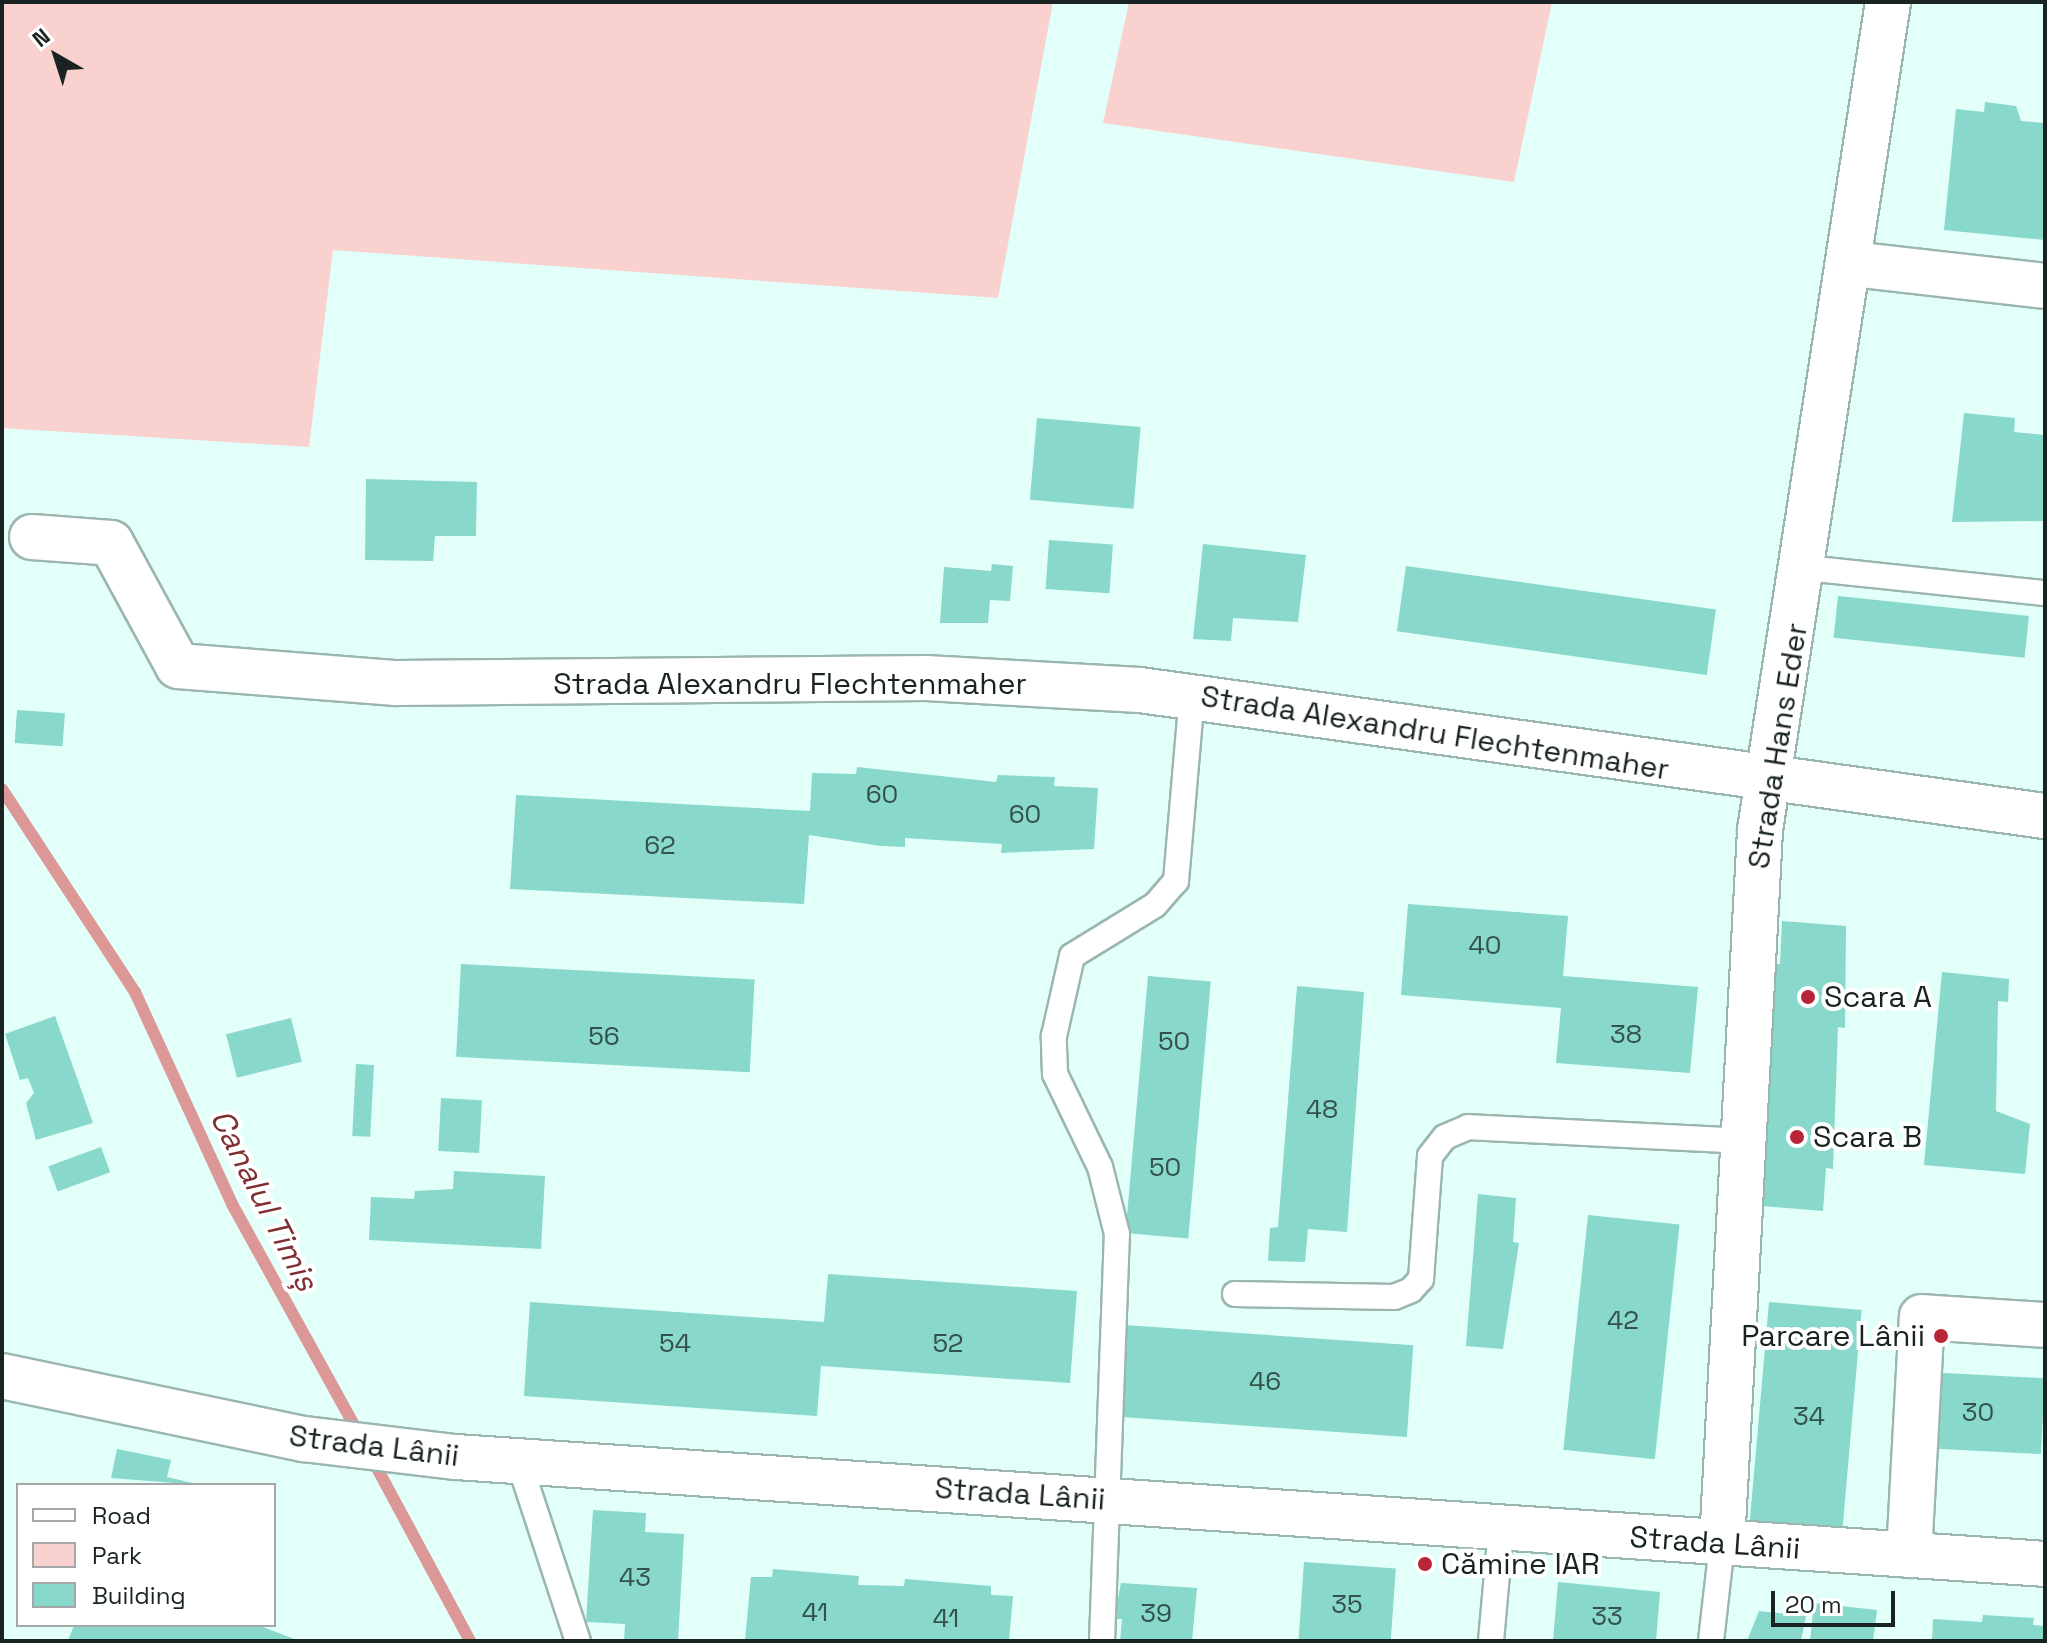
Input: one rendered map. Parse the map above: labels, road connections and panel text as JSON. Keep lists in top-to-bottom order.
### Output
{
  "streets": {
    "street": ["Strada Alexandru Flechtenmaher", "Strada Hans Eder", "Strada Lânii"]
  },
  "crossings": [
    ["Strada Alexandru Flechtenmaher", "Strada Hans Eder"],
    ["Strada Hans Eder", "Strada Lânii"]
  ],
  "water": ["Canalul Timiș"],
  "places": [
    "Scara A",
    "Scara B",
    "Parcare Lânii",
    "Cămine IAR"
  ],
  "house_numbers": [
    "60",
    "60",
    "62",
    "40",
    "38",
    "56",
    "50",
    "48",
    "50",
    "42",
    "54",
    "52",
    "46",
    "30",
    "34",
    "43",
    "35",
    "41",
    "39",
    "33",
    "41"
  ],
  "legend": ["Road", "Park", "Building"],
  "scale_bar": "20 m",
  "north": "top left"
}
